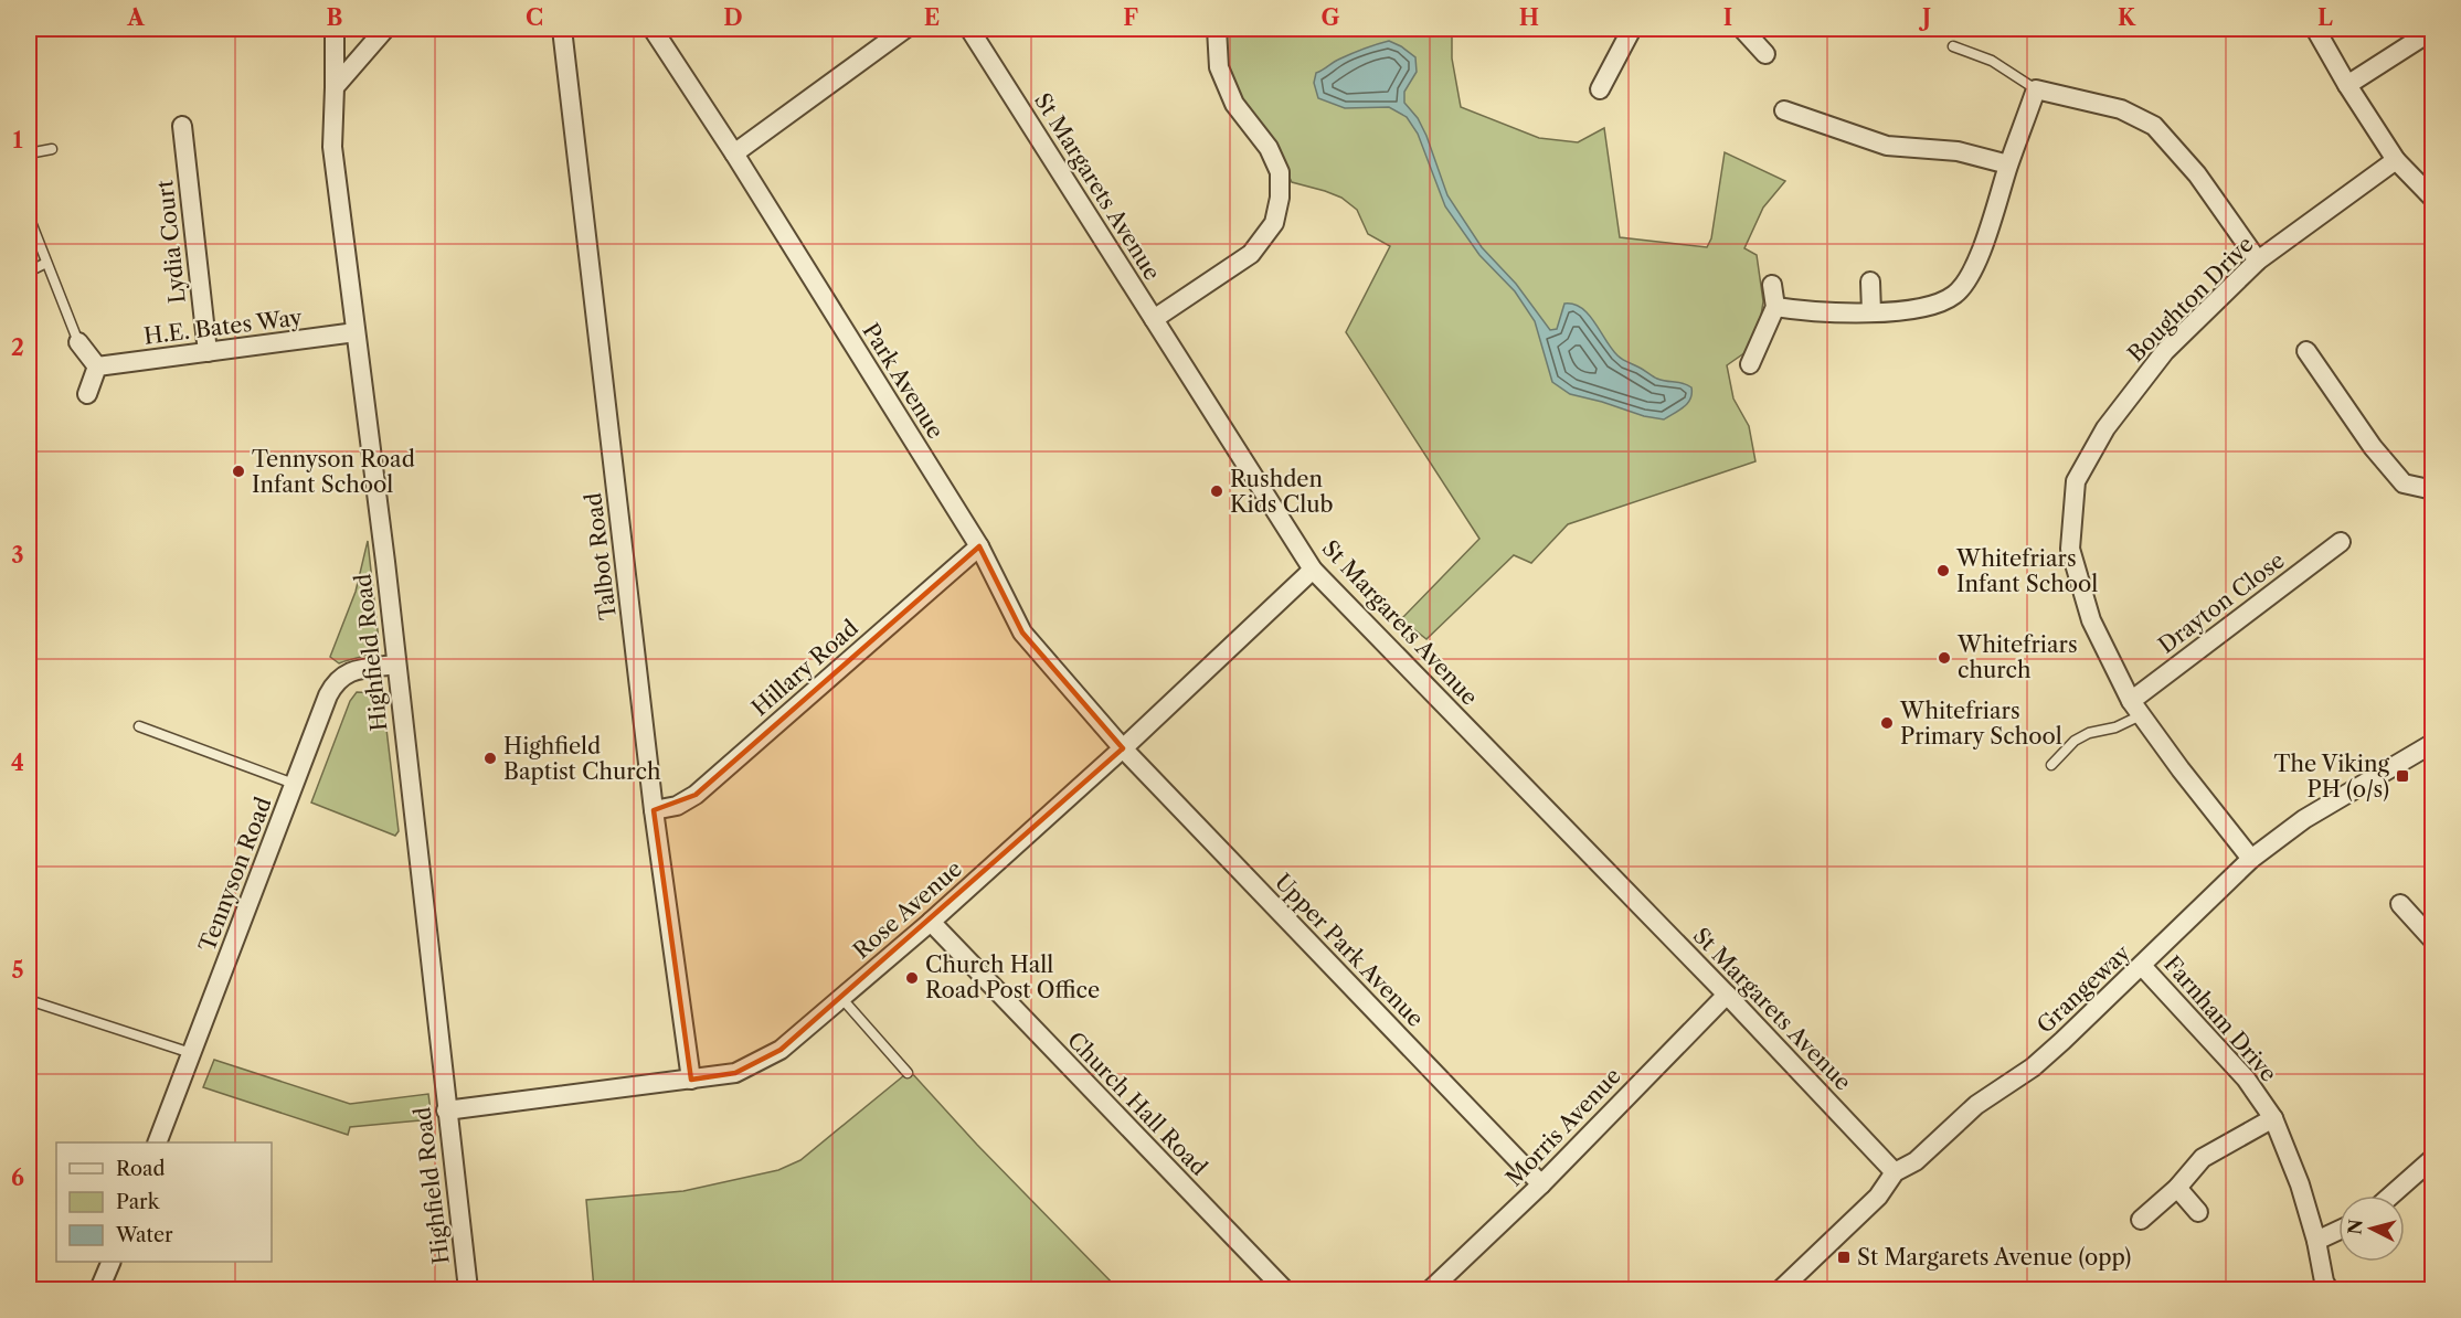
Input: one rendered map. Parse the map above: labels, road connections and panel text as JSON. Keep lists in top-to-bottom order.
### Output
{
  "streets": {
    "street": [
      "St Margarets Avenue",
      "Lydia Court",
      "Boughton Drive",
      "H.E. Bates Way",
      "Park Avenue",
      "Talbot Road",
      "Drayton Close",
      "Highfield Road",
      "Hillary Road",
      "Tennyson Road",
      "Rose Avenue",
      "Upper Park Avenue",
      "Grangeway",
      "Farnham Drive",
      "Church Hall Road",
      "Morris Avenue"
    ]
  },
  "crossings": [
    ["St Margarets Avenue", "Rose Avenue"],
    ["St Margarets Avenue", "Grangeway"],
    ["St Margarets Avenue", "Morris Avenue"],
    ["Lydia Court", "H.E. Bates Way"],
    ["Boughton Drive", "Drayton Close"],
    ["Boughton Drive", "Grangeway"],
    ["H.E. Bates Way", "Highfield Road"],
    ["Park Avenue", "Hillary Road"],
    ["Park Avenue", "Rose Avenue"],
    ["Park Avenue", "Upper Park Avenue"],
    ["Talbot Road", "Hillary Road"],
    ["Talbot Road", "Rose Avenue"],
    ["Highfield Road", "Tennyson Road"],
    ["Highfield Road", "Rose Avenue"],
    ["Rose Avenue", "Upper Park Avenue"],
    ["Rose Avenue", "Church Hall Road"],
    ["Upper Park Avenue", "Morris Avenue"],
    ["Grangeway", "Farnham Drive"]
  ],
  "places": {
    "other": [
      "Tennyson Road Infant School",
      "Rushden Kids Club",
      "Whitefriars Infant School",
      "Whitefriars church",
      "Whitefriars Primary School",
      "Highfield Baptist Church",
      "Church Hall Road Post Office"
    ],
    "transit": ["The Viking PH (o/s)", "St Margarets Avenue (opp)"]
  },
  "legend": ["Road", "Park", "Water"],
  "north": "left",
  "grid": {
    "columns": [
      "A",
      "B",
      "C",
      "D",
      "E",
      "F",
      "G",
      "H",
      "I",
      "J",
      "K",
      "L"
    ],
    "rows": [
      "1",
      "2",
      "3",
      "4",
      "5",
      "6"
    ]
  }
}
